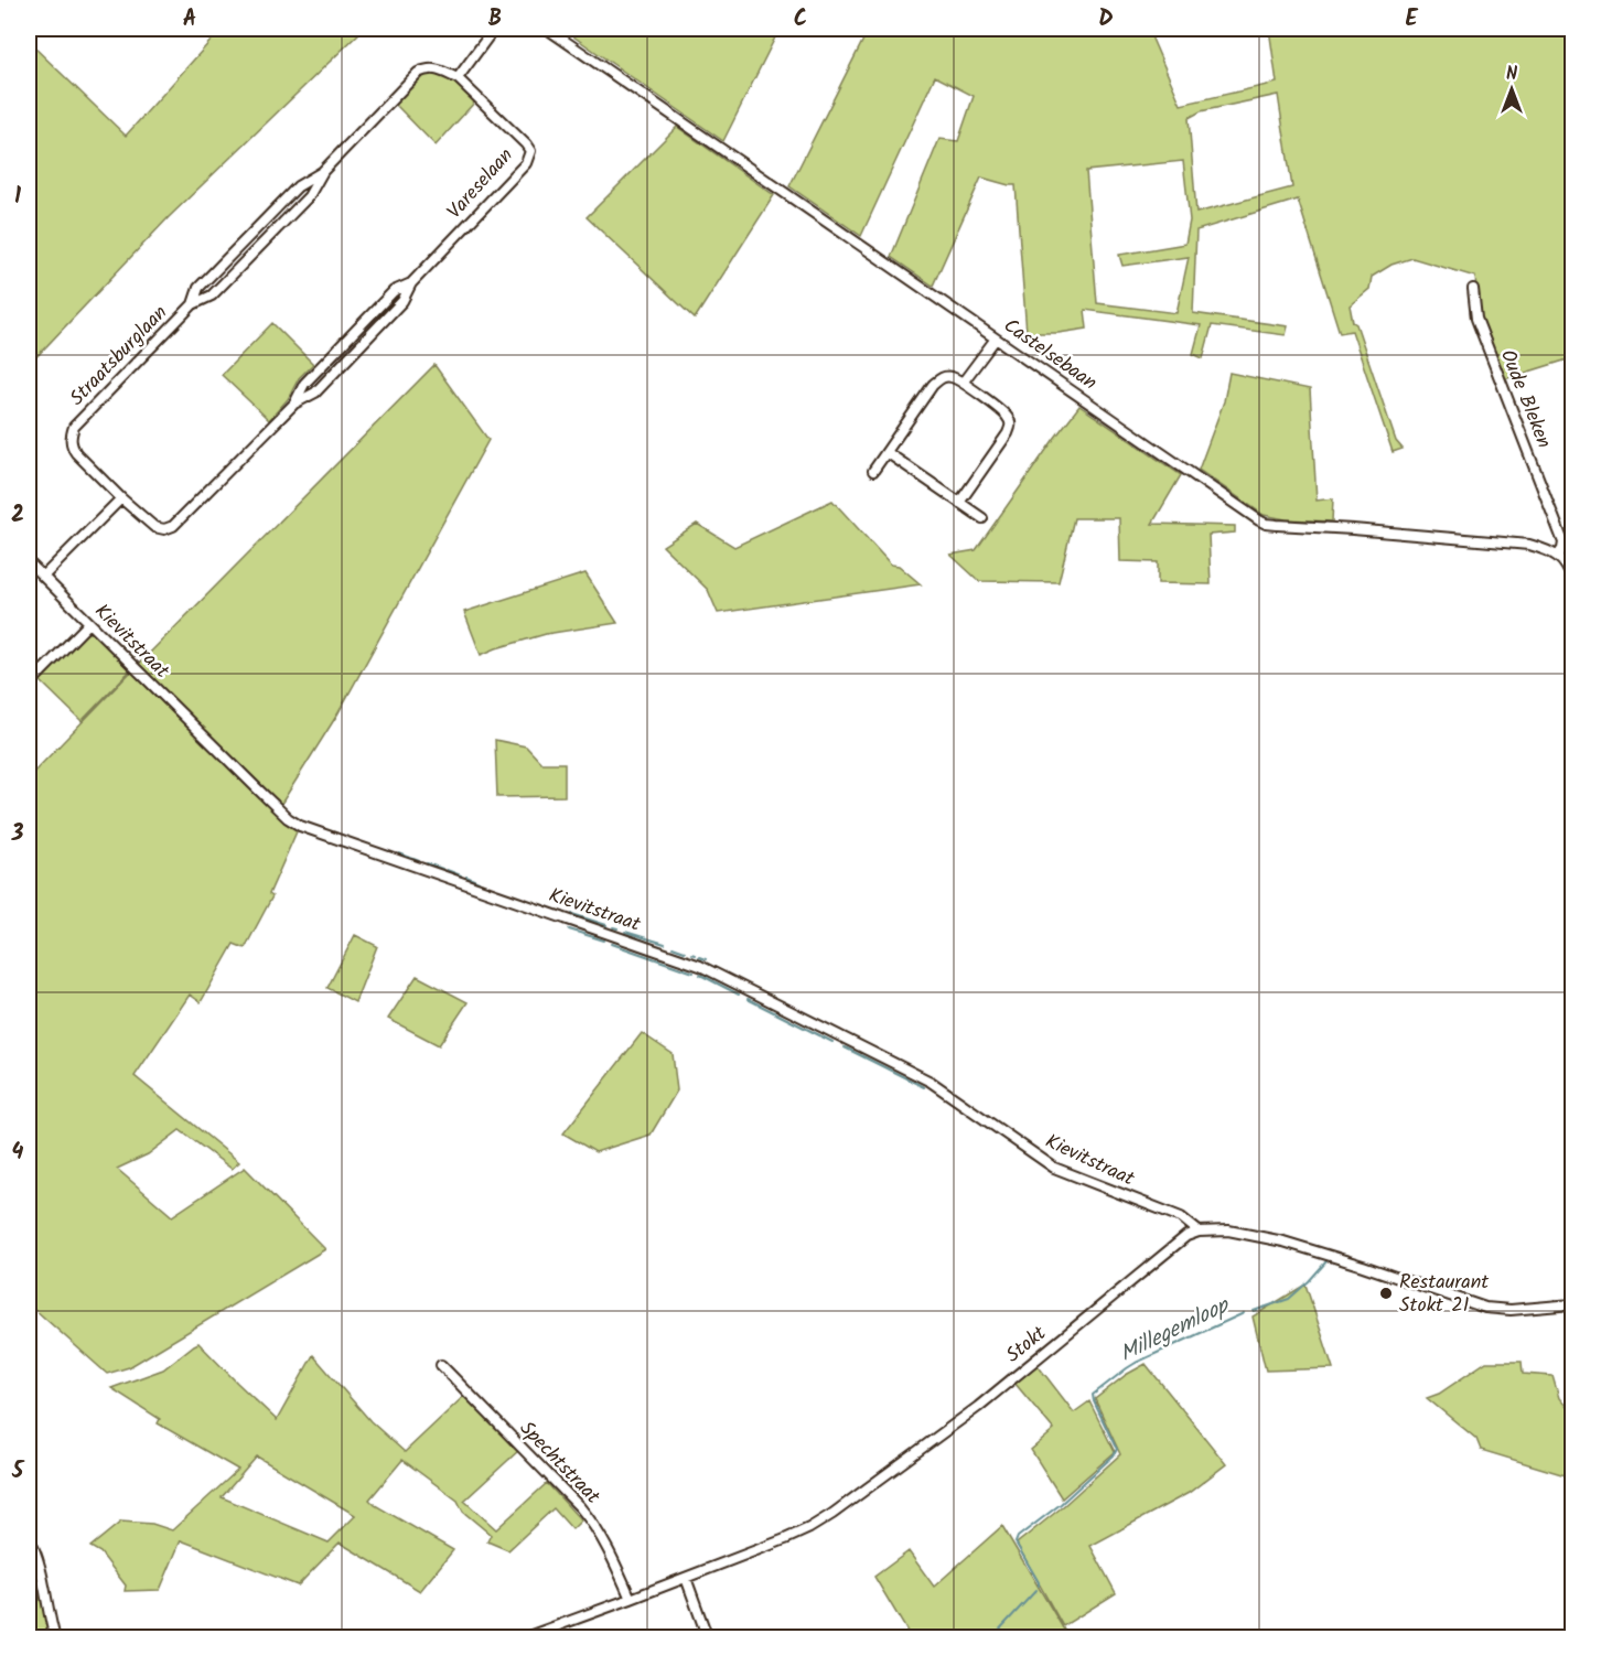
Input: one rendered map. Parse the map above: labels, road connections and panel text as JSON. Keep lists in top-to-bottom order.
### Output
{
  "streets": {
    "street": [
      "Vareselaan",
      "Castelsebaan",
      "Straatsburglaan",
      "Oude Bleken",
      "Kievitstraat",
      "Stokt",
      "Spechtstraat"
    ]
  },
  "crossings": [
    ["Vareselaan", "Straatsburglaan"],
    ["Castelsebaan", "Oude Bleken"],
    ["Kievitstraat", "Stokt"],
    ["Stokt", "Spechtstraat"]
  ],
  "water": ["Millegemloop"],
  "places": ["Restaurant Stokt 21"],
  "north": "top",
  "grid": {
    "columns": [
      "A",
      "B",
      "C",
      "D",
      "E"
    ],
    "rows": [
      "1",
      "2",
      "3",
      "4",
      "5"
    ]
  }
}
